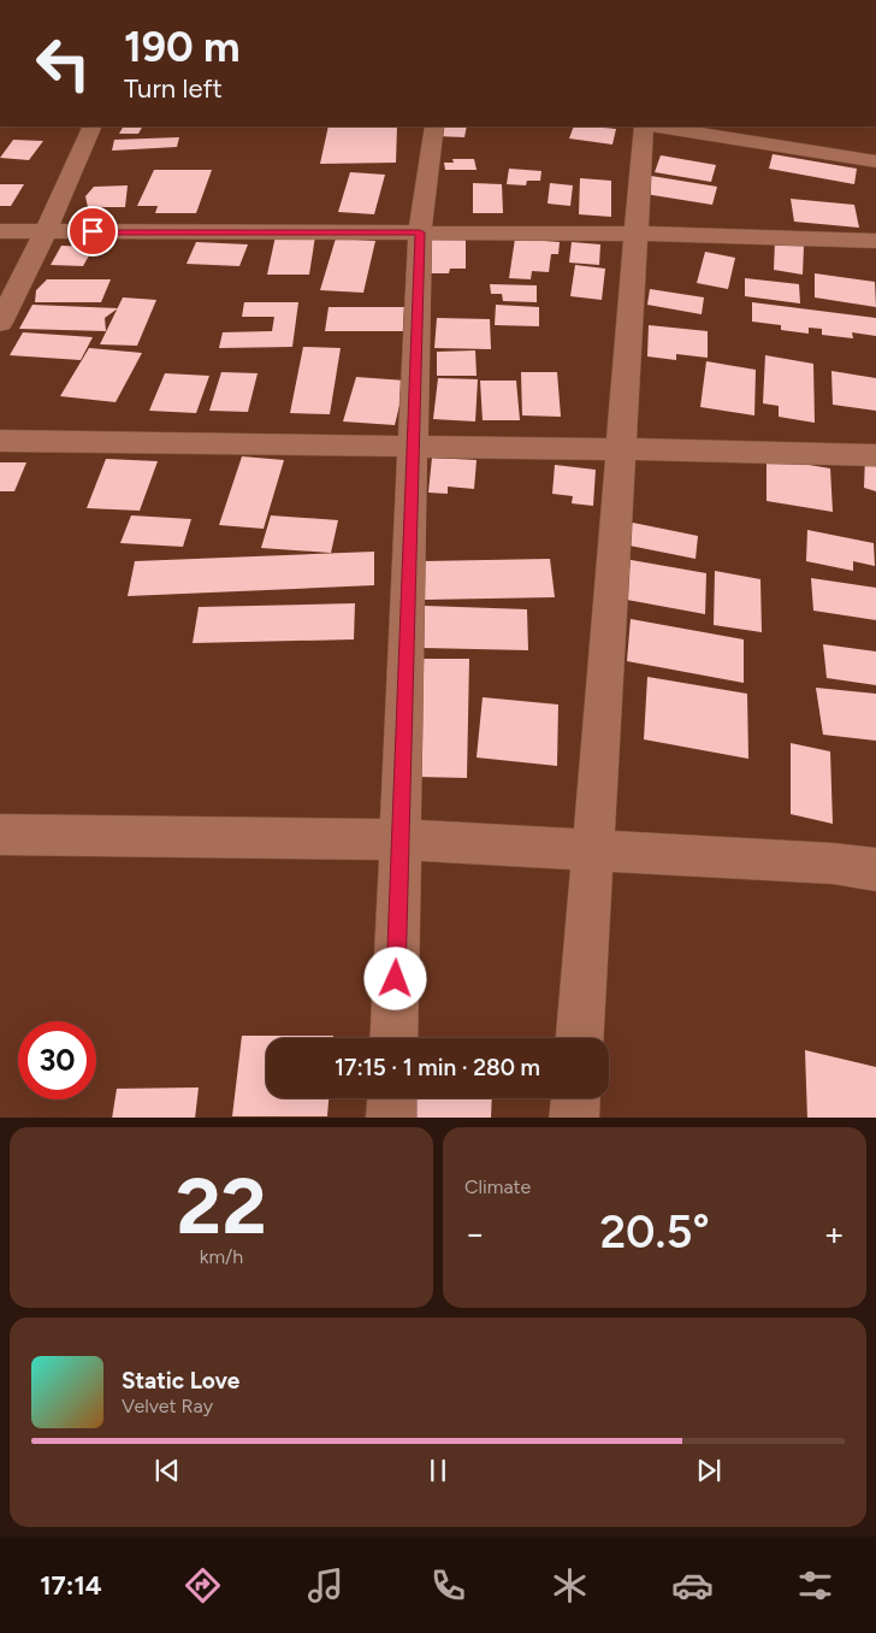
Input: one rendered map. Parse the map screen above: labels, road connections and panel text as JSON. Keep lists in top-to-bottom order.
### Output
{
  "page": {
    "turn": ["190 m", "Turn left"],
    "limit": "30",
    "trip": "17:15 · 1 min · 280 m",
    "tile": [
      ["22", "km/h"],
      "Climate"
    ],
    "heat": ["−", "20.5°", "+"],
    "song": ["Static Love", "Velvet Ray"],
    "tabs": "17:14"
  }
}
